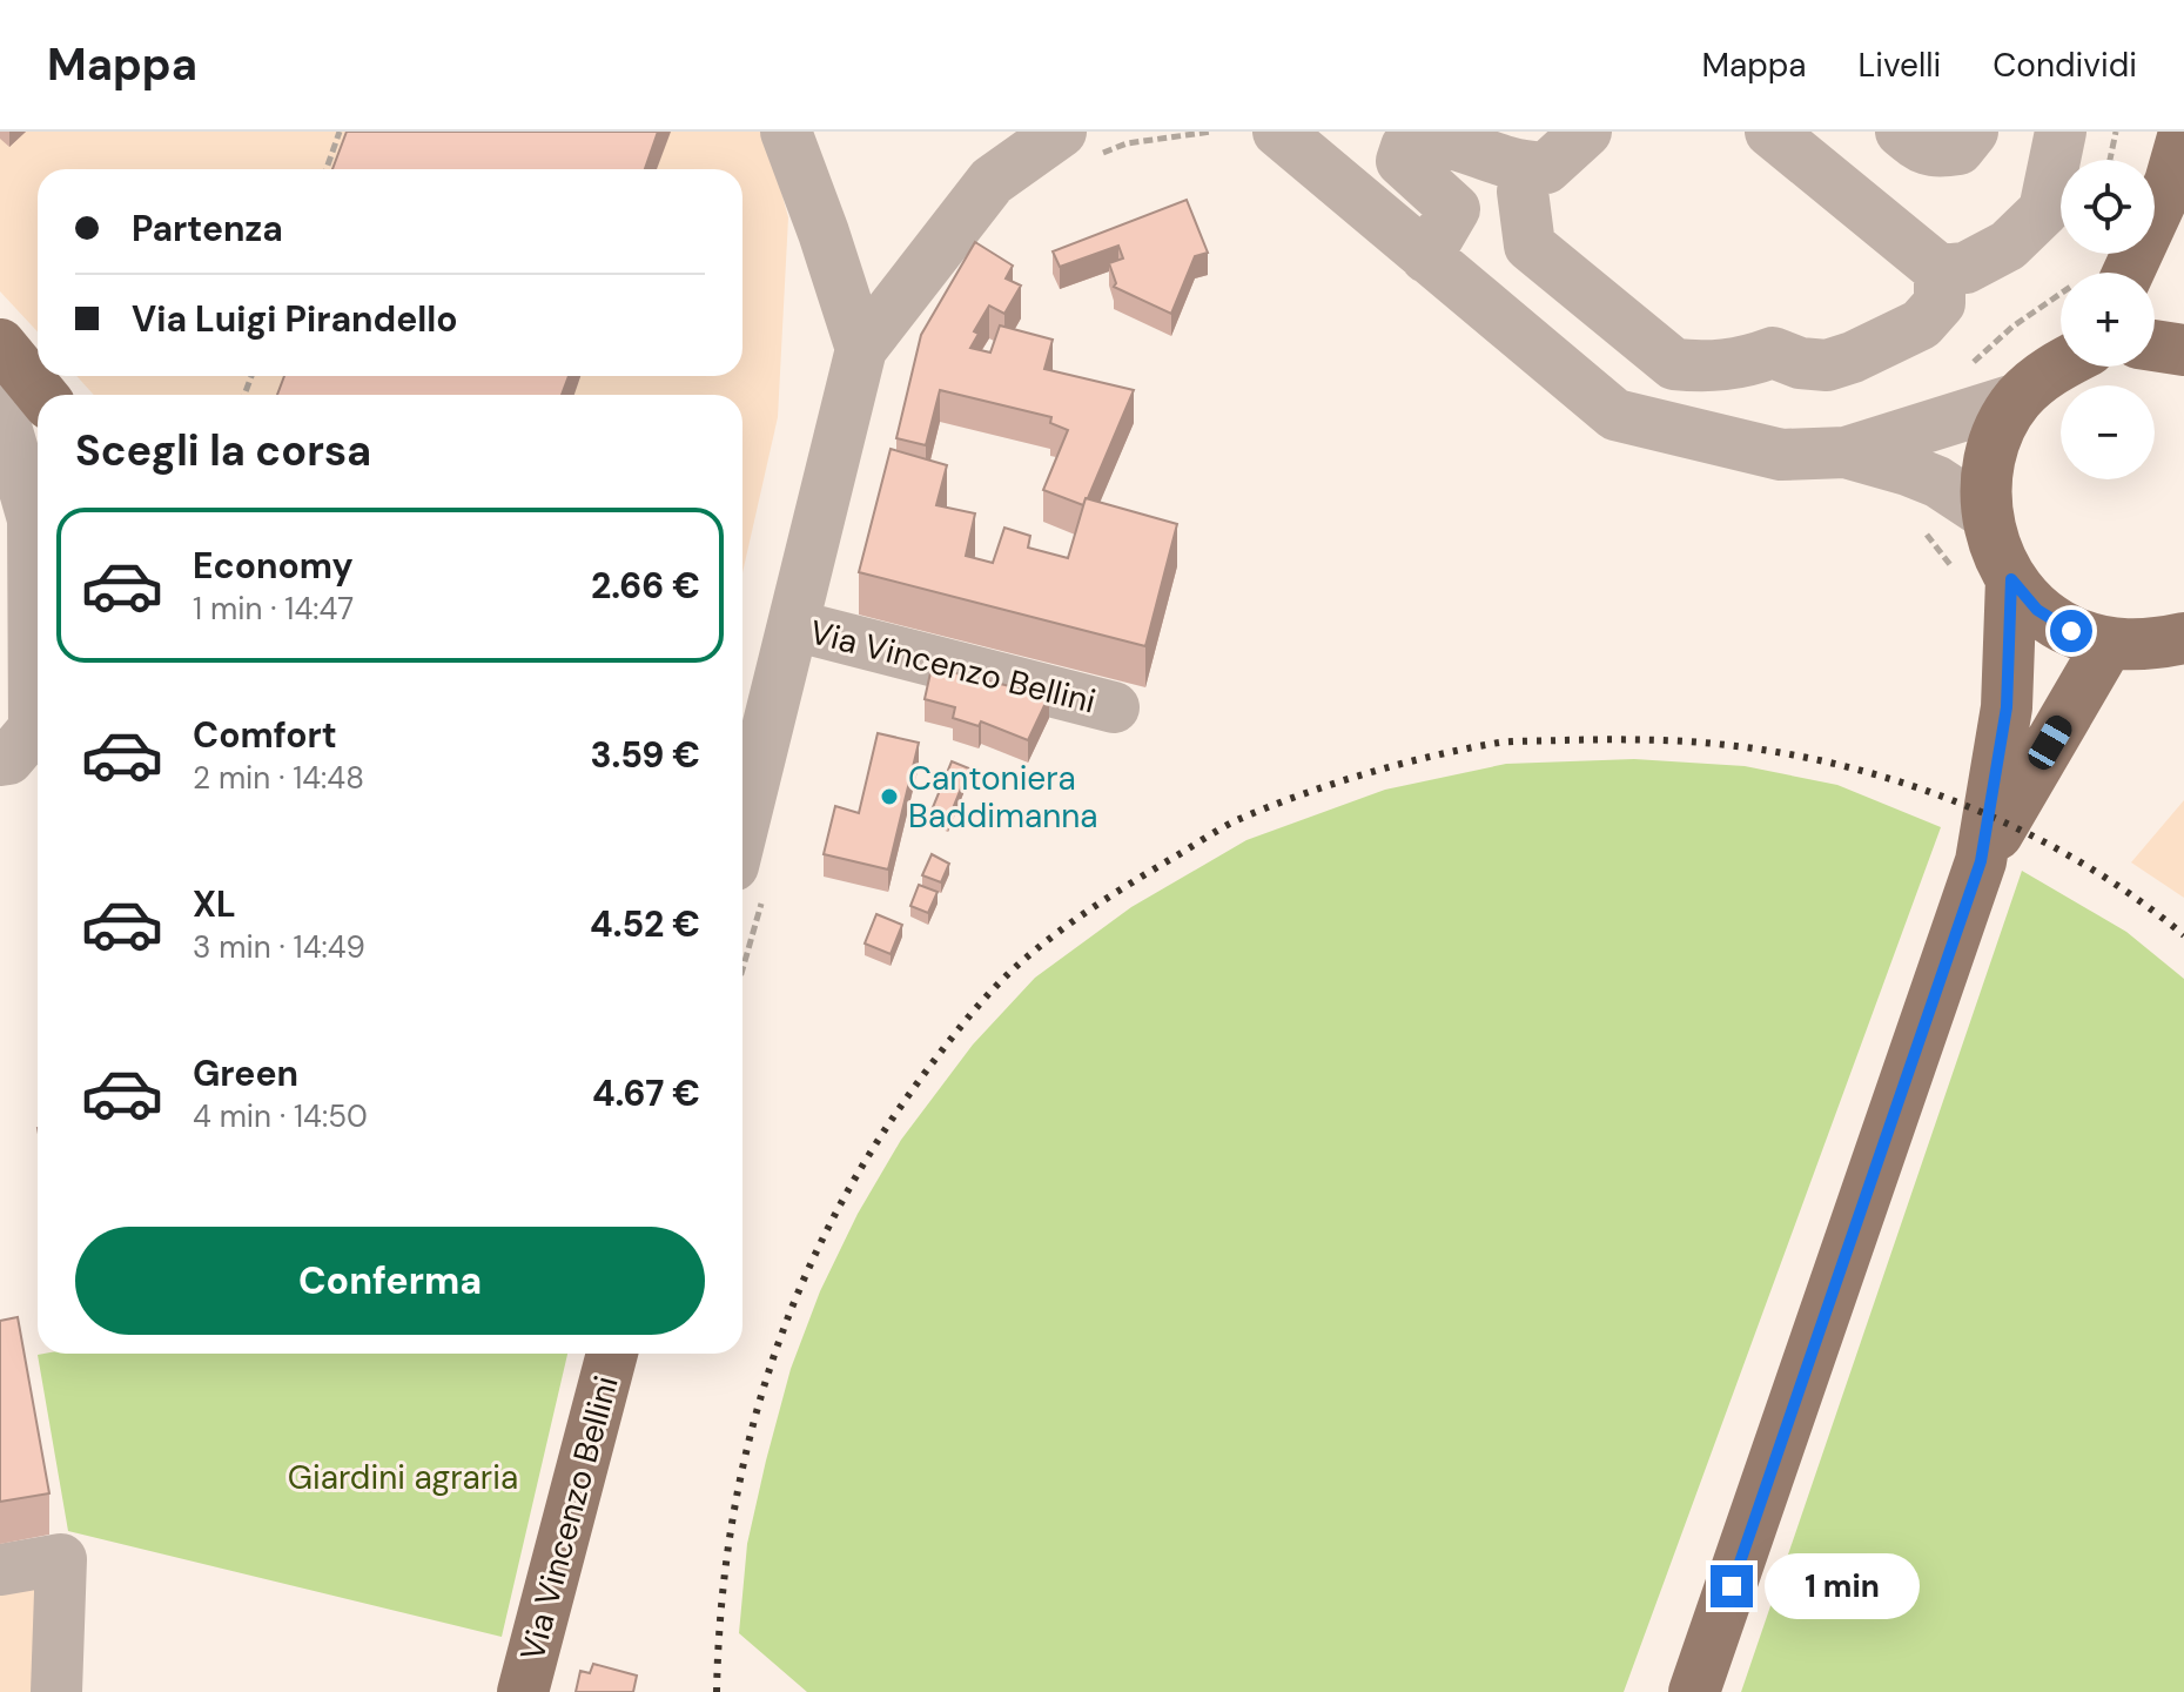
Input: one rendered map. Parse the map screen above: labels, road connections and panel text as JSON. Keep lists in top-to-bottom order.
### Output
{
  "streets": {
    "main road": ["Via Vincenzo Bellini"]
  },
  "parks": ["Giardini agraria"],
  "places": ["Cantoniera Baddimanna"],
  "page": {
    "header": "Mappa",
    "nav": ["Mappa", "Livelli", "Condividi"],
    "map_buttons": ["+", "−"],
    "banner": ["Partenza", "Via Luigi Pirandello"],
    "heading": "Scegli la corsa",
    "list": [
      {
        "name": "Economy",
        "note": "1 min · 14:47",
        "value": "2.66 €"
      },
      {
        "name": "Comfort",
        "note": "2 min · 14:48",
        "value": "3.59 €"
      },
      {
        "name": "XL",
        "note": "3 min · 14:49",
        "value": "4.52 €"
      },
      {
        "name": "Green",
        "note": "4 min · 14:50",
        "value": "4.67 €"
      }
    ],
    "buttons": "Conferma",
    "bubble": "1 min"
  }
}
